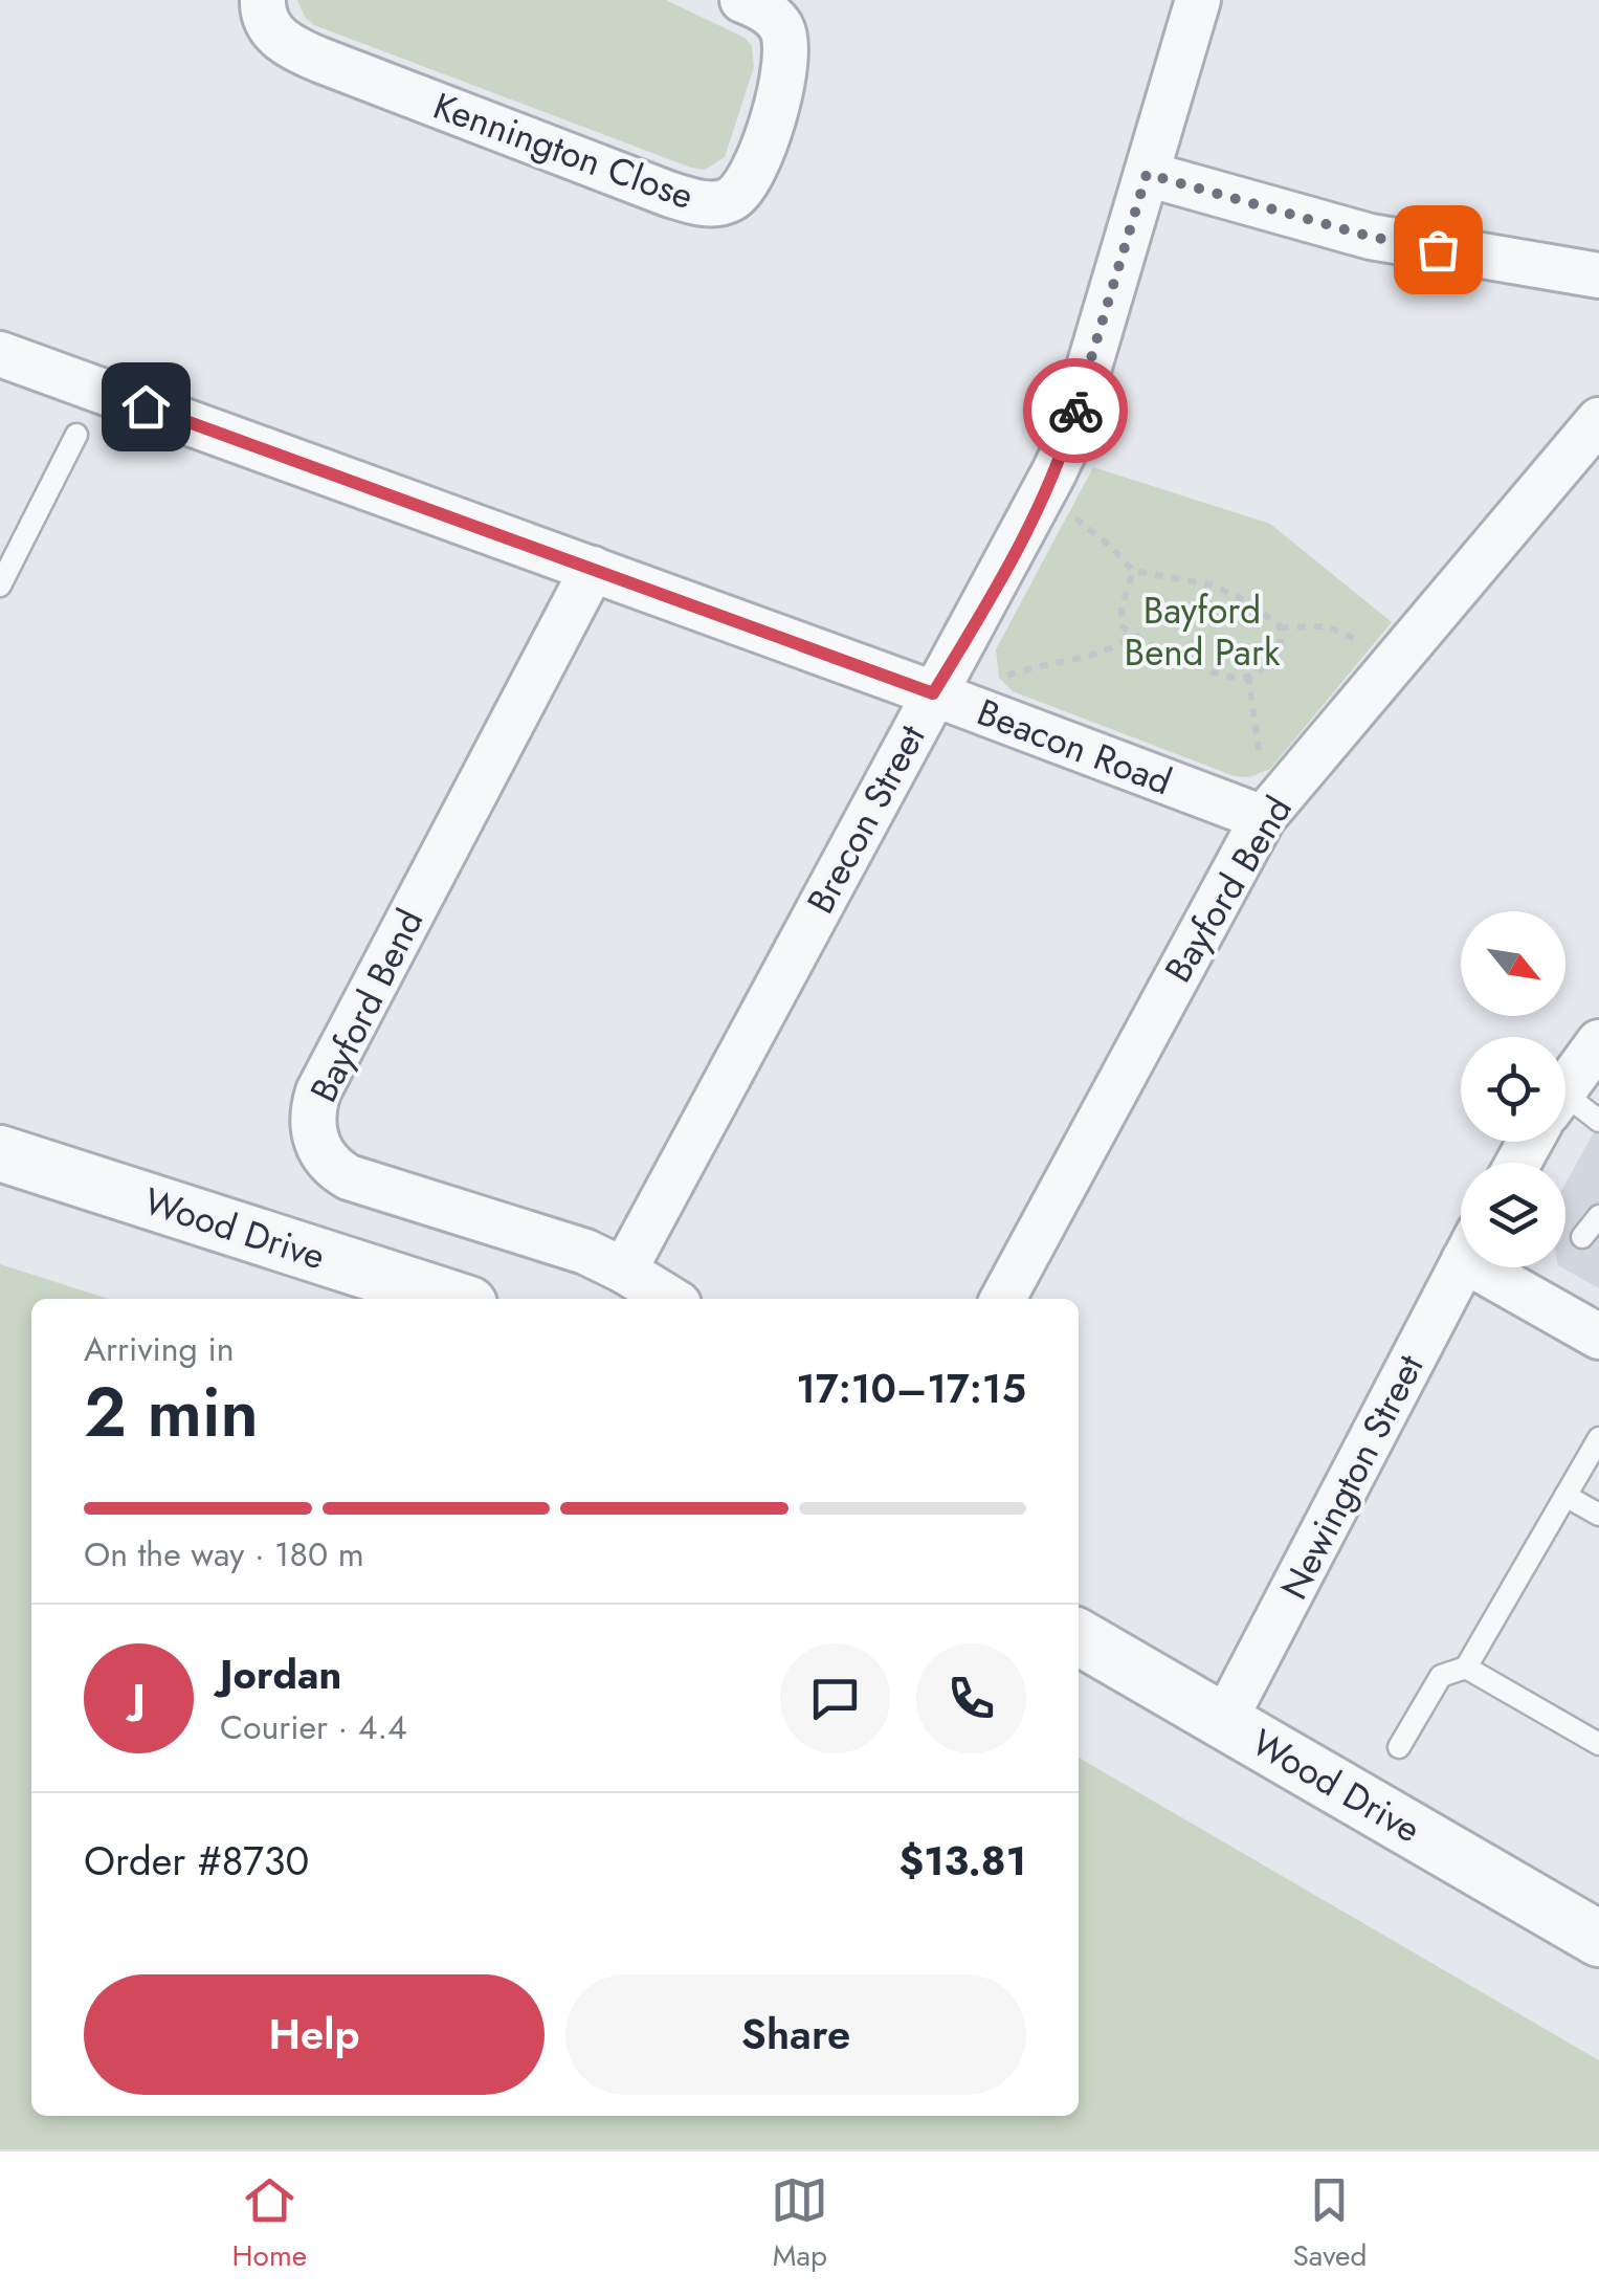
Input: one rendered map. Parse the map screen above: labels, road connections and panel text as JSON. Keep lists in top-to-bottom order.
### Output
{
  "streets": {
    "street": [
      "Kennington Close",
      "Beacon Road",
      "Brecon Street",
      "Bayford Bend",
      "Wood Drive",
      "Newington Street"
    ]
  },
  "crossings": [
    ["Beacon Road", "Brecon Street"],
    ["Beacon Road", "Bayford Bend"],
    ["Brecon Street", "Bayford Bend"],
    ["Wood Drive", "Newington Street"]
  ],
  "parks": ["Bayford Bend Park"],
  "north": "bottom right",
  "page": {
    "heading": ["2 min", "Arriving in", "17:10–17:15"],
    "panel": [
      "Jordan",
      "Courier · 4.4",
      "Order #8730",
      "$13.81"
    ],
    "bar": "On the way · 180 m",
    "round": "J",
    "buttons": ["Help", "Share"],
    "tabs": ["Home", "Map", "Saved"]
  }
}
